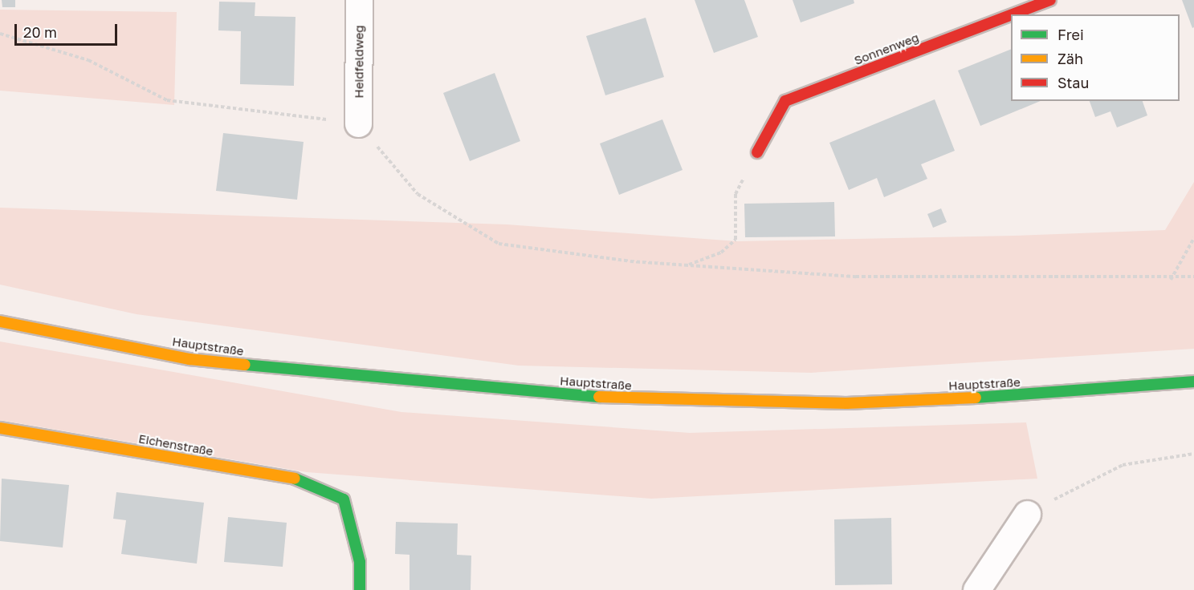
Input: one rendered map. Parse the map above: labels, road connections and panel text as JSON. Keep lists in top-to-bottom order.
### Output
{
  "streets": {
    "main road": ["Sonnenweg", "Hauptstraße", "Eichenstraße"],
    "street": ["Heidfeldweg"]
  },
  "legend": ["Frei", "Zäh", "Stau"],
  "scale_bar": "20 m"
}
